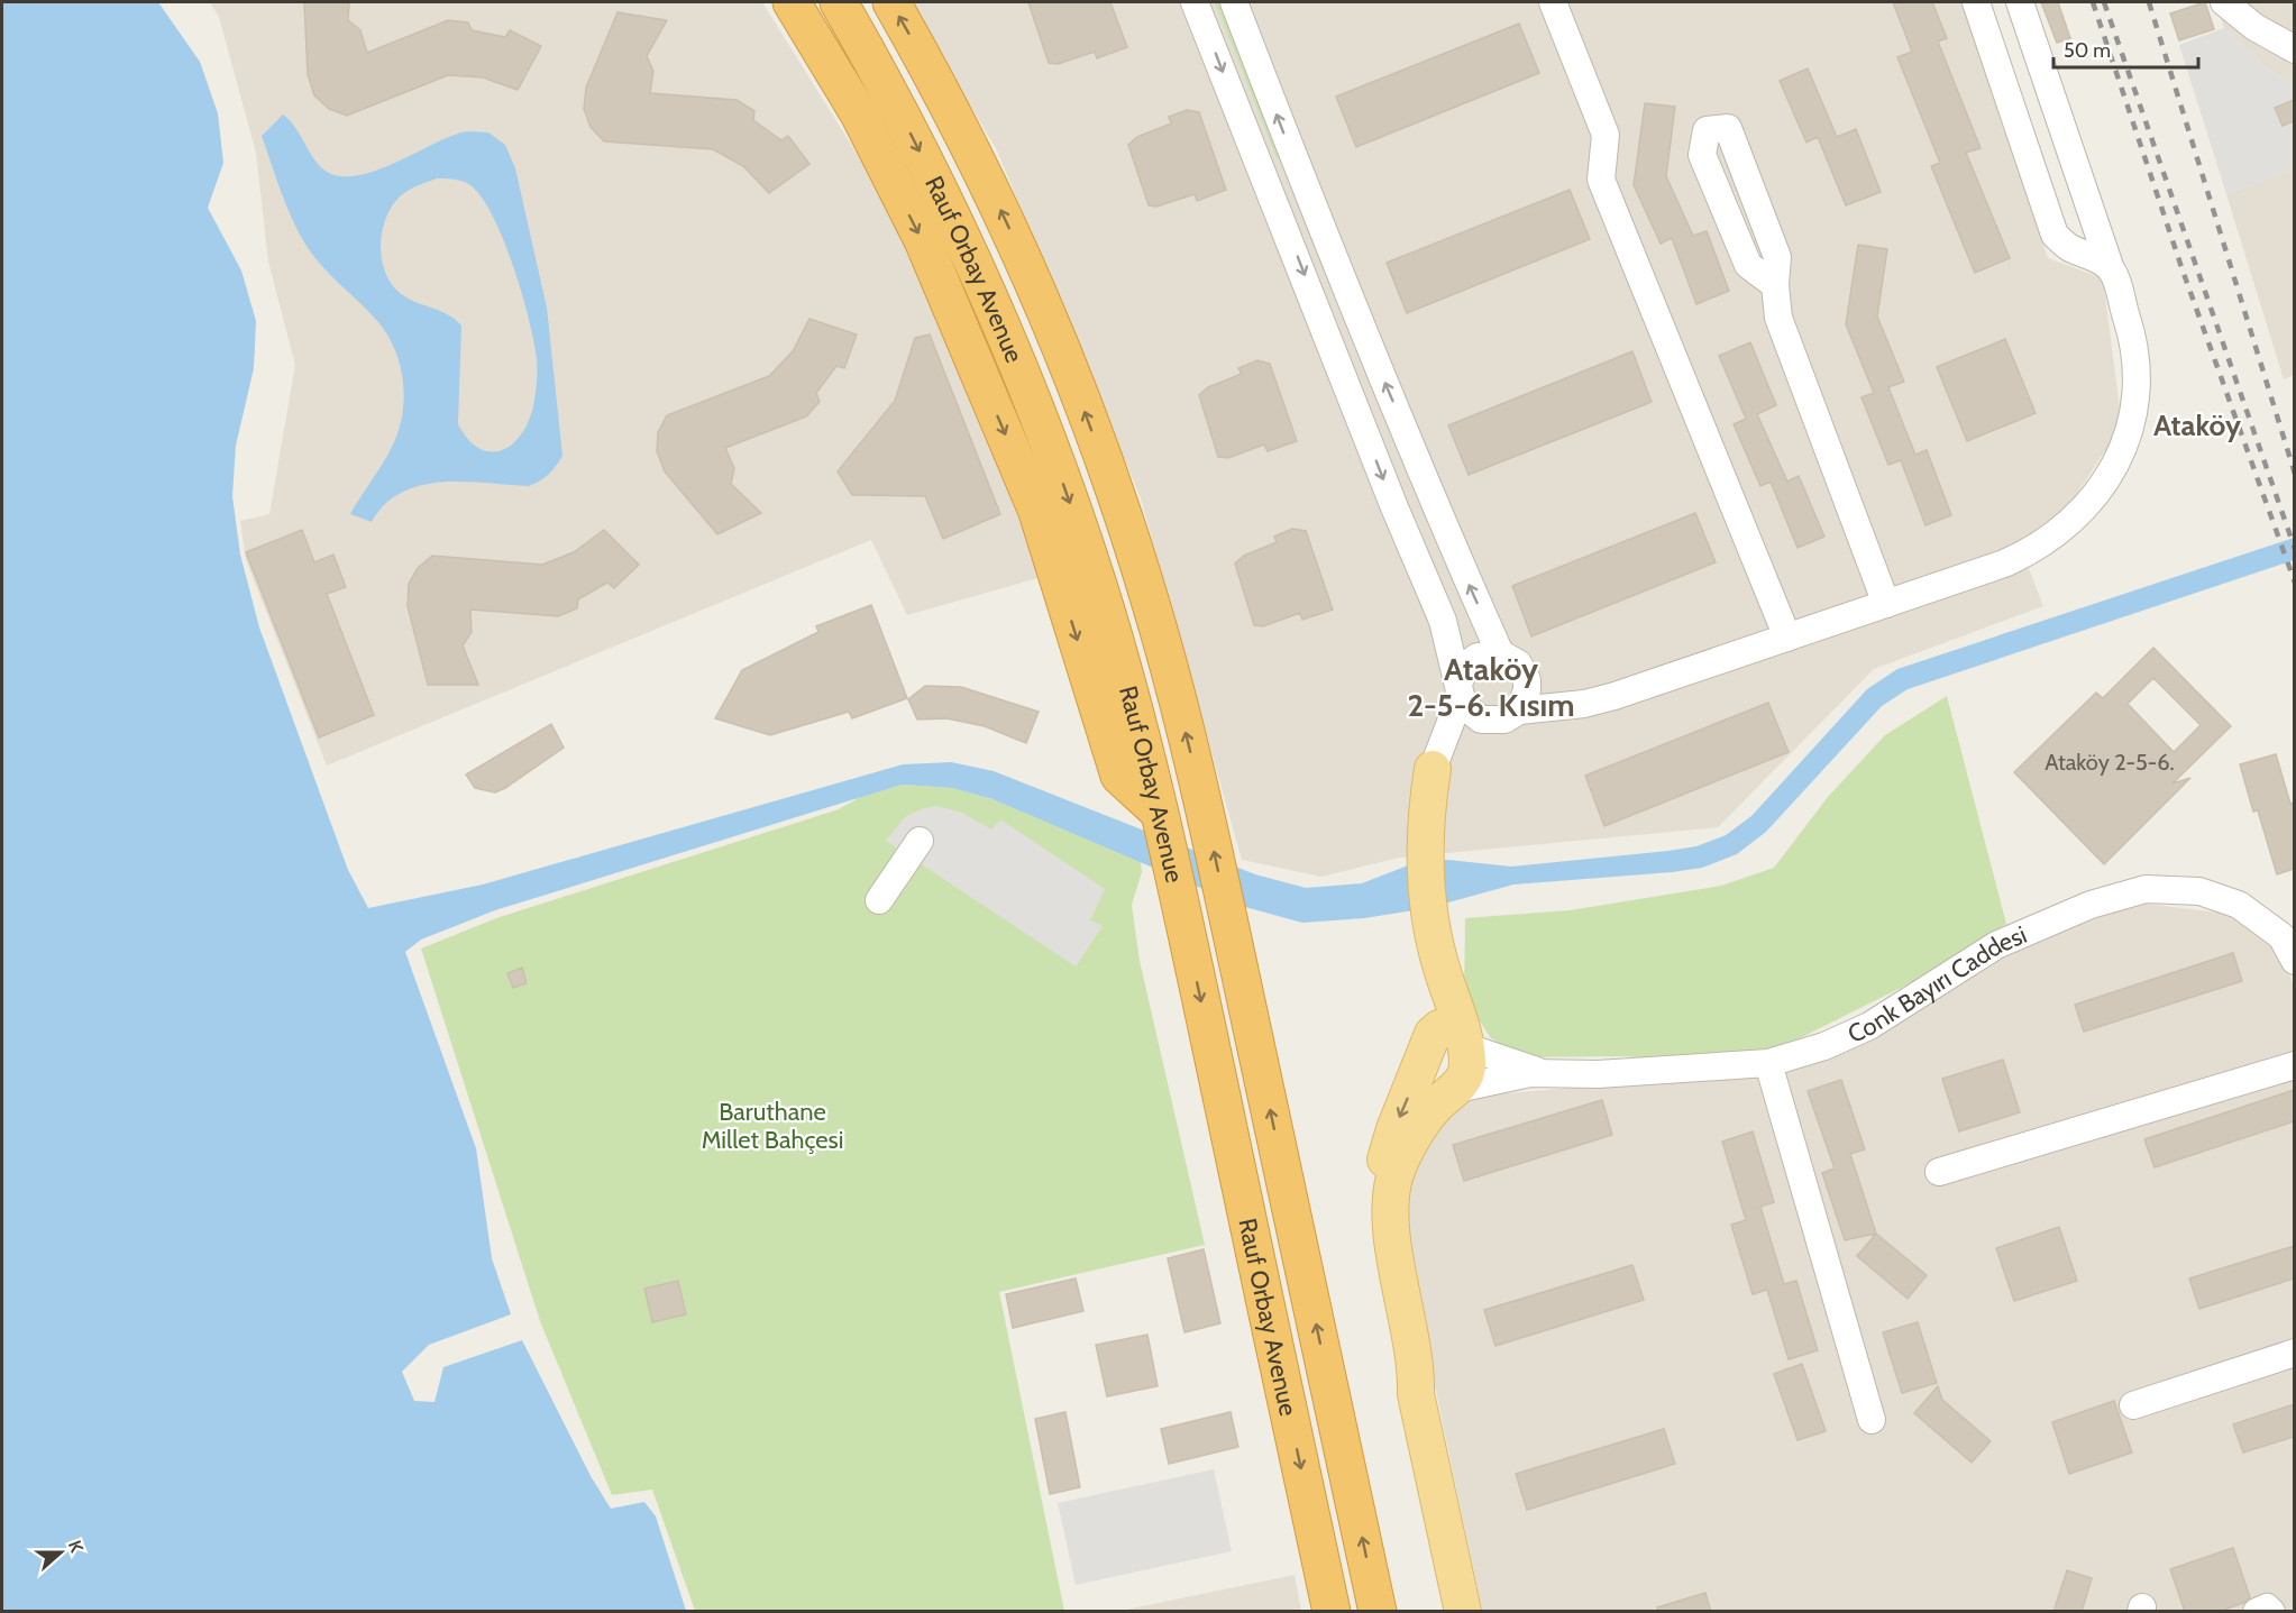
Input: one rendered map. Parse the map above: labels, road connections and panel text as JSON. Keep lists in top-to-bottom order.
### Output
{
  "streets": {
    "highway": ["Rauf Orbay Avenue"],
    "street": ["Conk Bayırı Caddesi"]
  },
  "districts": ["Ataköy", "Ataköy 2-5-6. Kısım"],
  "parks": ["Baruthane Millet Bahçesi"],
  "house_numbers": ["Ataköy 2-5-6."],
  "scale_bar": "50 m",
  "north": "right"
}
